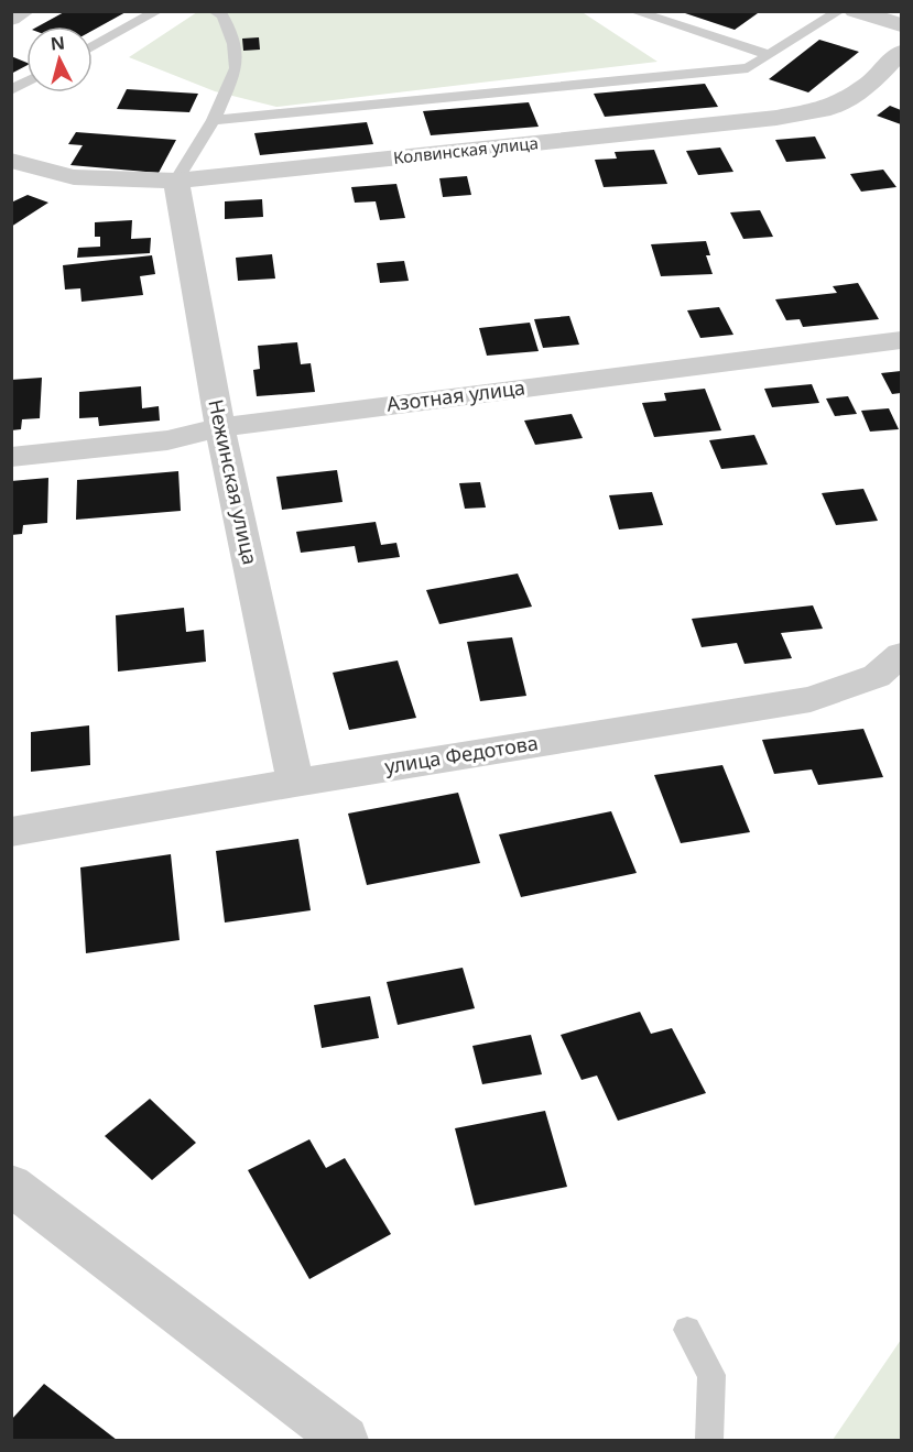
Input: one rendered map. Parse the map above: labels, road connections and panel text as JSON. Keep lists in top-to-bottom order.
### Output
{
  "streets": {
    "street": [
      "Колвинская улица",
      "Азотная улица",
      "Нежинская улица",
      "улица Федотова"
    ]
  },
  "crossings": [
    ["Колвинская улица", "Нежинская улица"],
    ["Азотная улица", "Нежинская улица"],
    ["Нежинская улица", "улица Федотова"]
  ],
  "north": "top"
}
